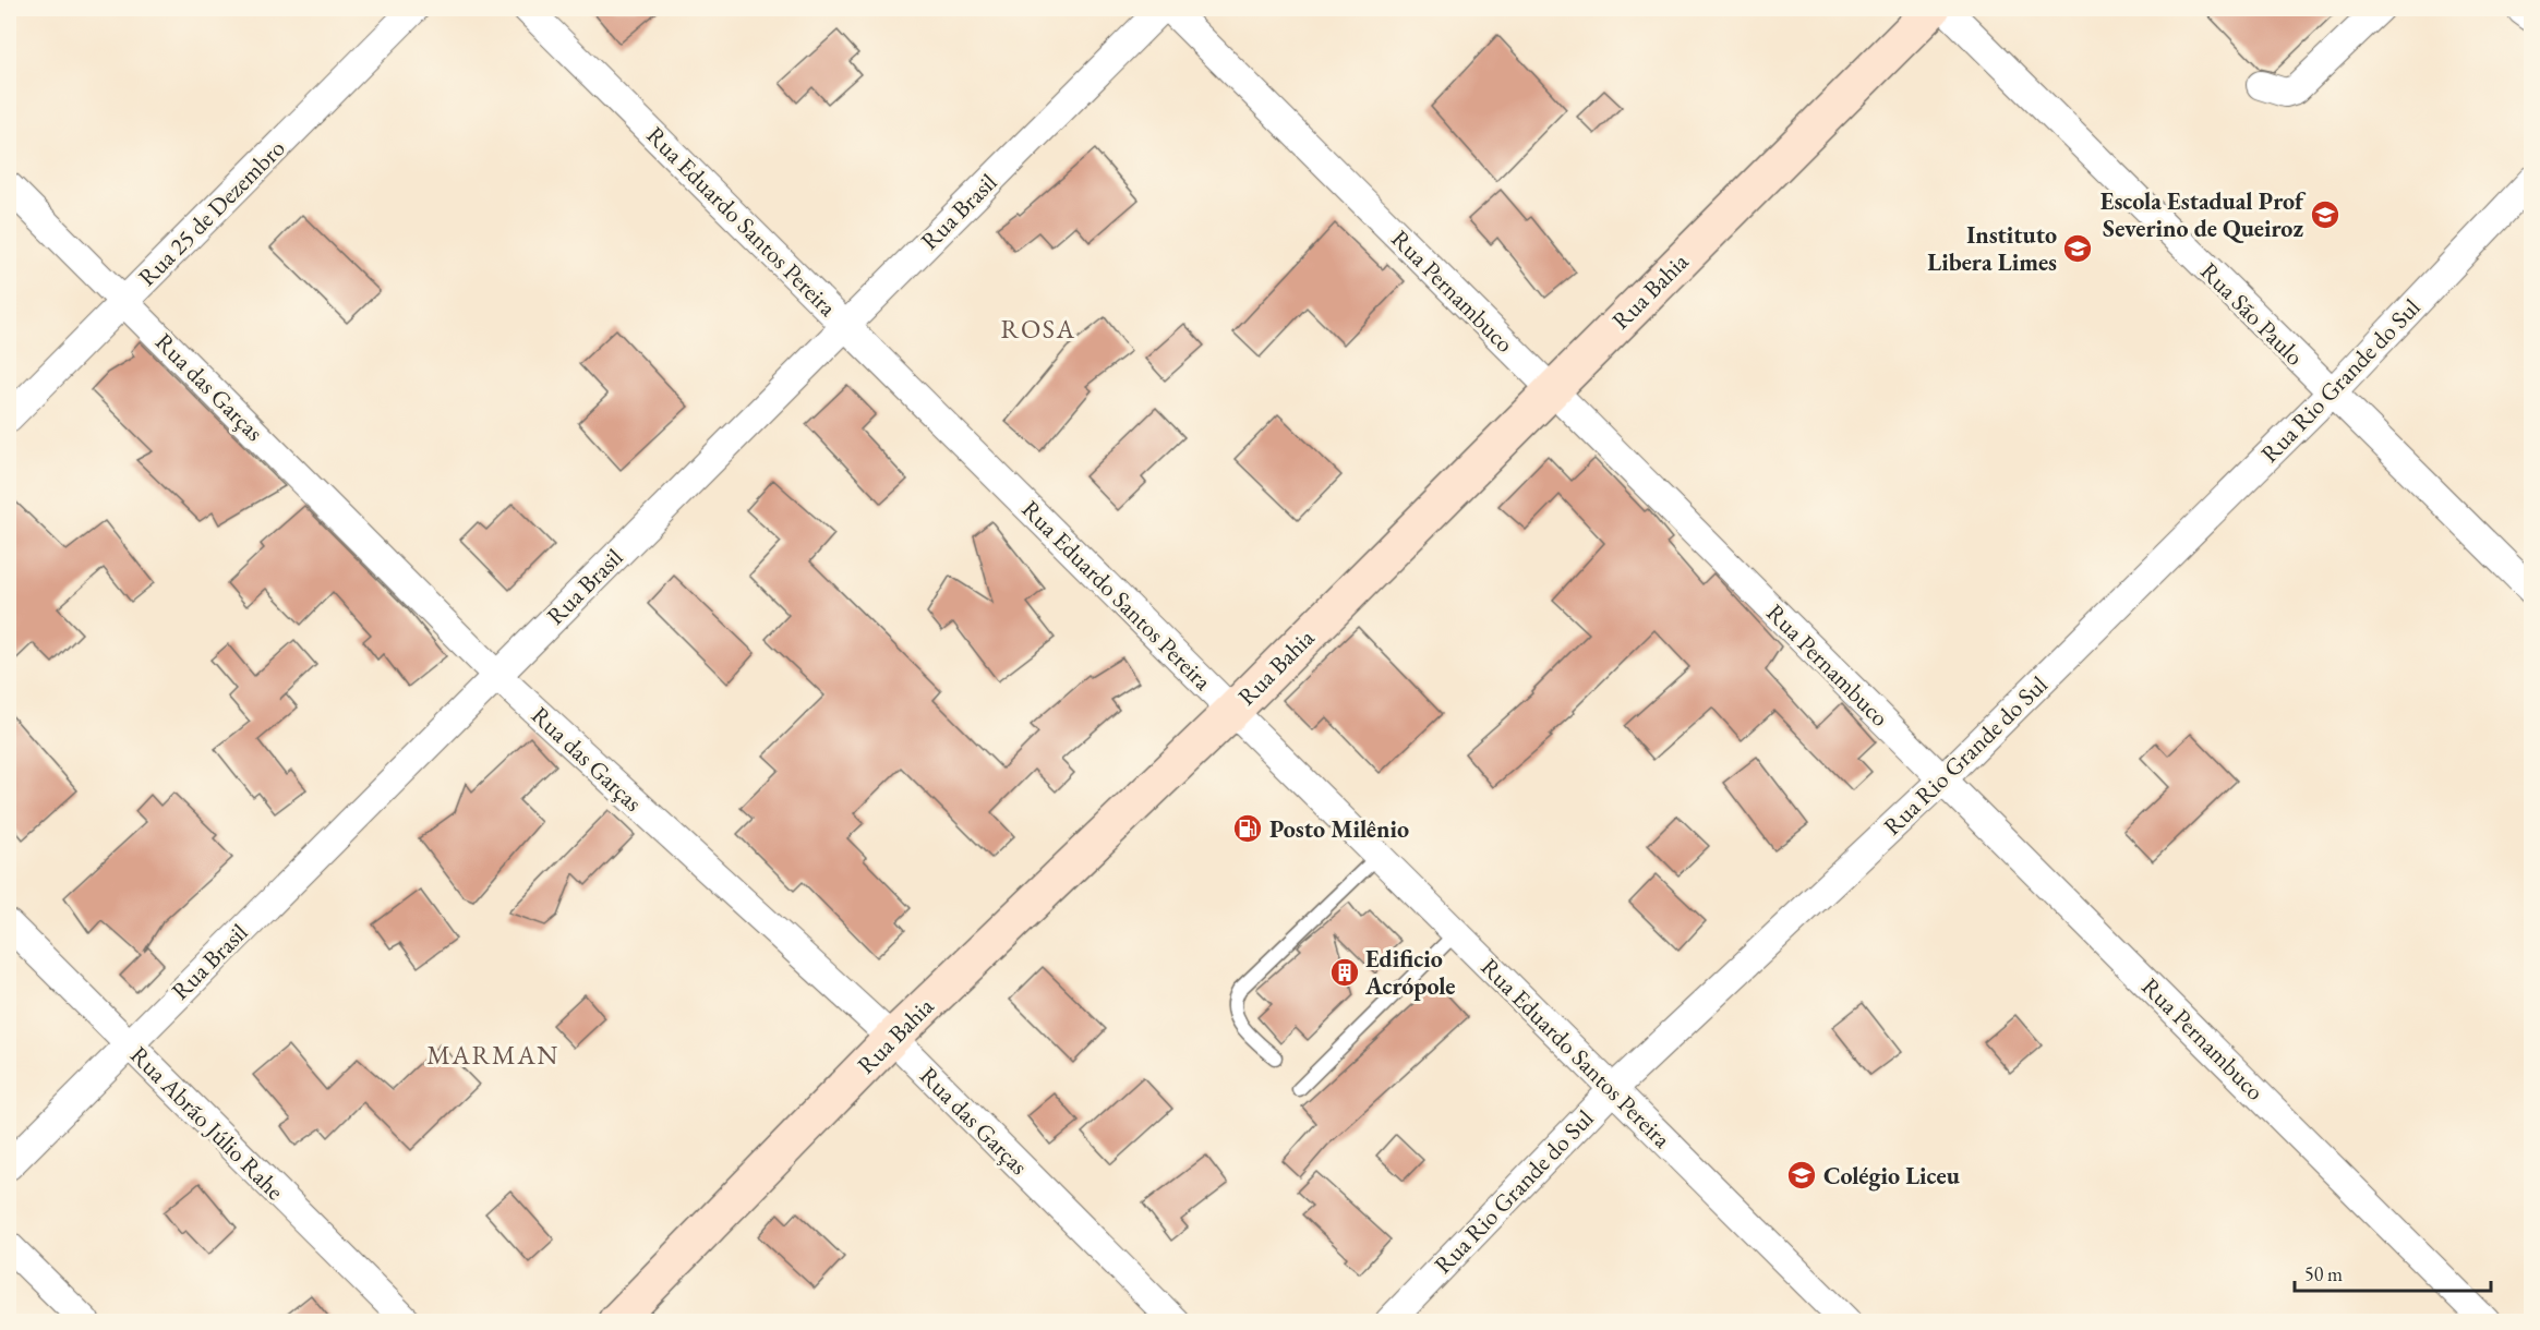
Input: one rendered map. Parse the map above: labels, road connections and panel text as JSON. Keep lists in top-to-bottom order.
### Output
{
  "streets": {
    "main road": ["Rua Bahia"],
    "street": [
      "Rua Brasil",
      "Rua 25 de Dezembro",
      "Rua Eduardo Santos Pereira",
      "Rua Pernambuco",
      "Rua São Paulo",
      "Rua Rio Grande do Sul",
      "Rua das Garças",
      "Rua Abrão Júlio Rahe"
    ]
  },
  "crossings": [
    ["Rua Brasil", "Rua Eduardo Santos Pereira"],
    ["Rua Brasil", "Rua das Garças"],
    ["Rua Brasil", "Rua Abrão Júlio Rahe"],
    ["Rua 25 de Dezembro", "Rua das Garças"],
    ["Rua Eduardo Santos Pereira", "Rua Bahia"],
    ["Rua Eduardo Santos Pereira", "Rua Rio Grande do Sul"],
    ["Rua Pernambuco", "Rua Bahia"],
    ["Rua Pernambuco", "Rua Rio Grande do Sul"],
    ["Rua Bahia", "Rua das Garças"],
    ["Rua São Paulo", "Rua Rio Grande do Sul"]
  ],
  "districts": ["ROSA", "MARMAN"],
  "places": {
    "school or university": ["Escola Estadual Prof Severino de Queiroz", "Instituto Libera Limes", "Colégio Liceu"],
    "fuel station": ["Posto Milênio"],
    "building": ["Edificio Acrópole"]
  },
  "scale_bar": "50 m"
}
